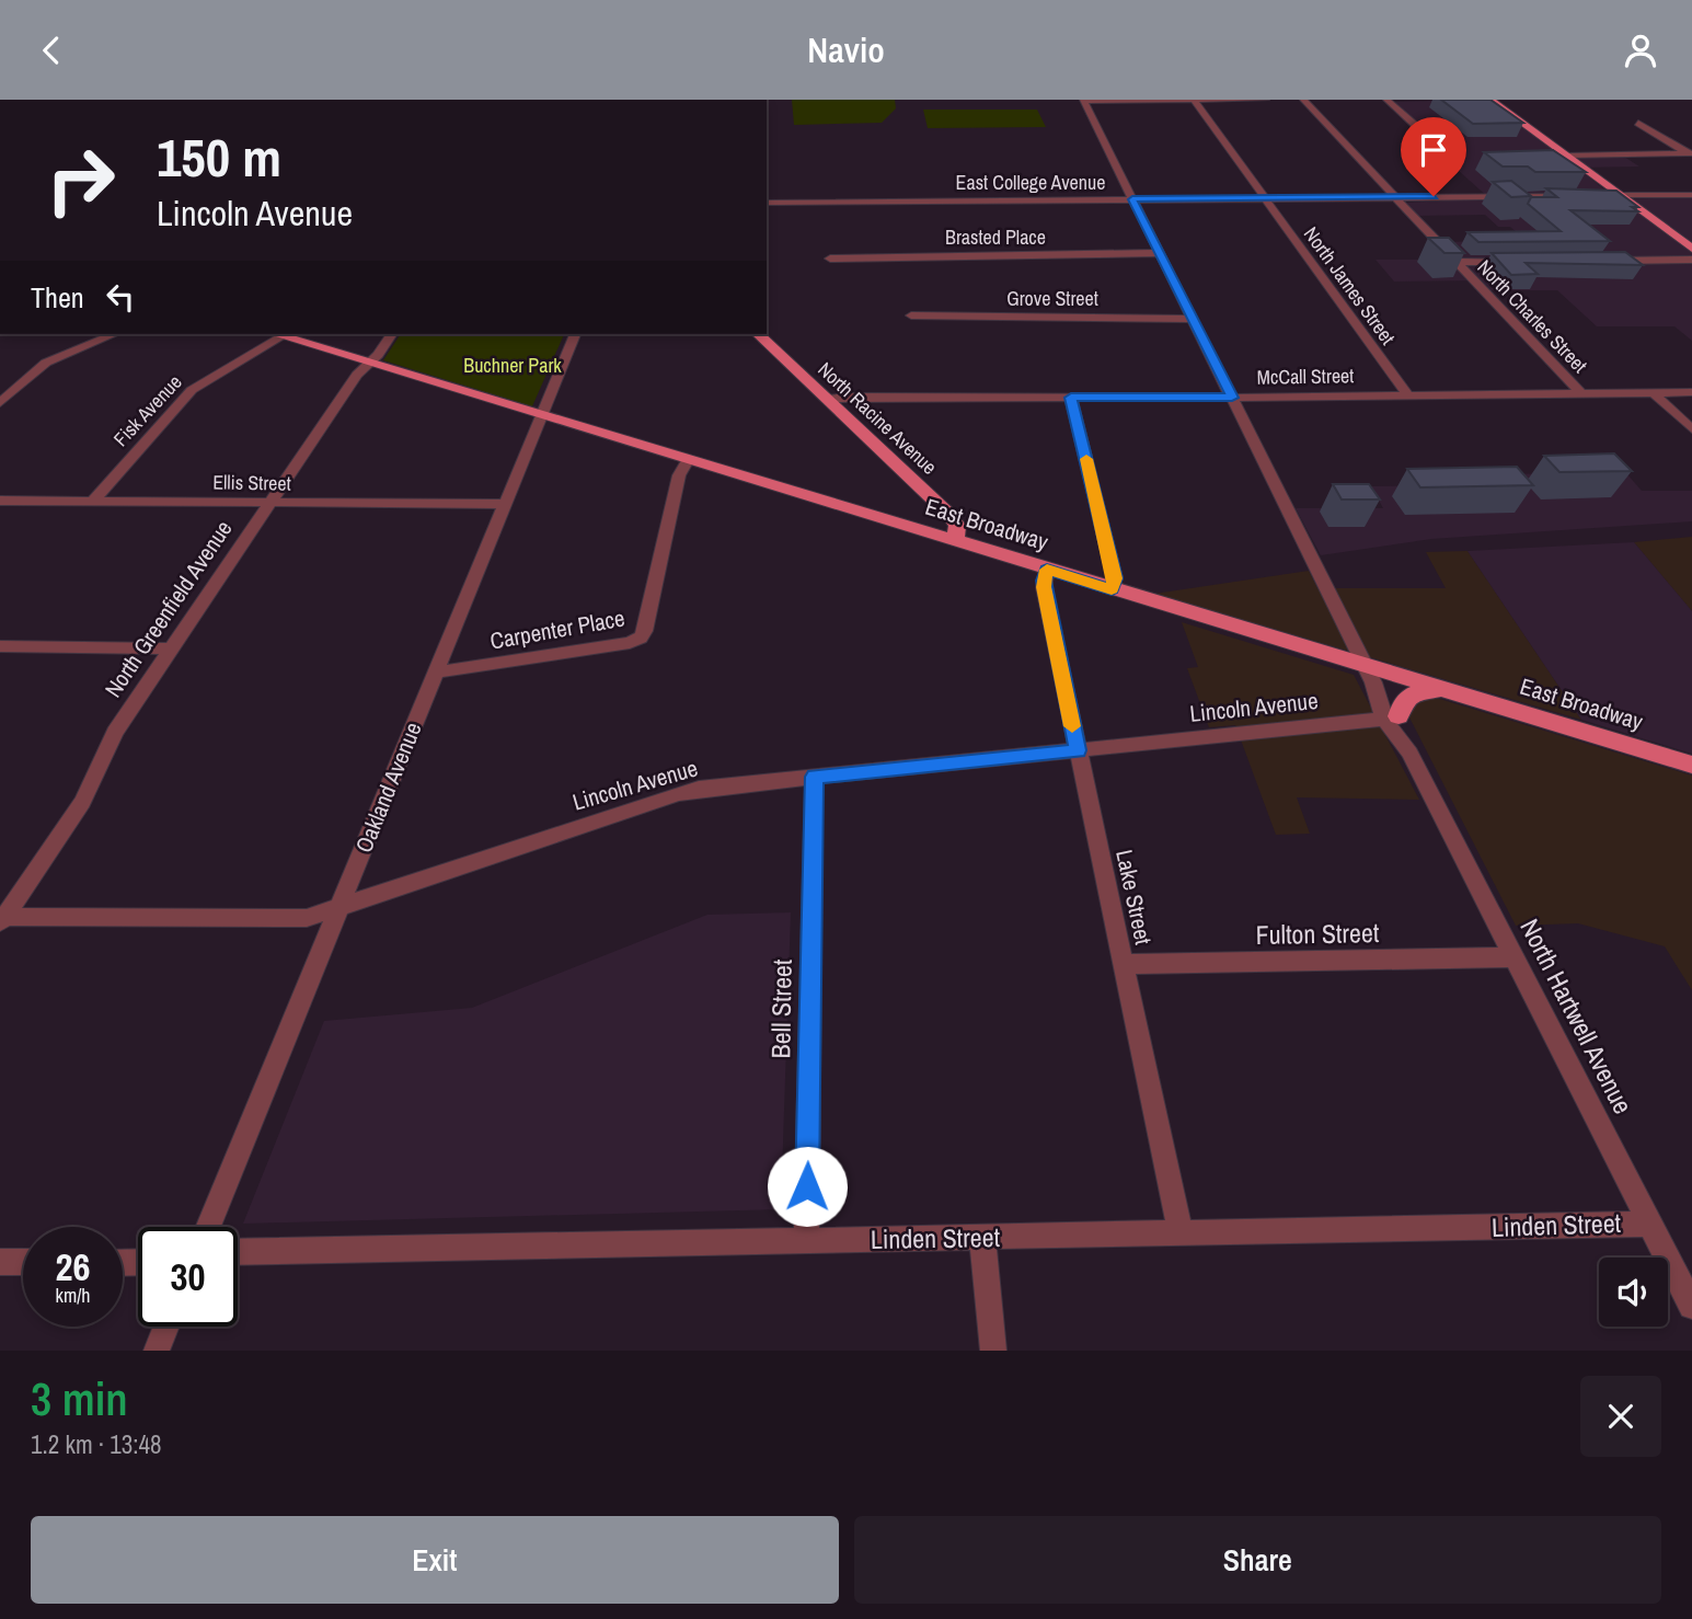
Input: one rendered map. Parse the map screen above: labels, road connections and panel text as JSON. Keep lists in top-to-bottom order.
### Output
{
  "streets": {
    "main road": ["North Racine Avenue", "East Broadway"],
    "street": [
      "East College Avenue",
      "Brasted Place",
      "North James Street",
      "Grove Street",
      "North Charles Street",
      "McCall Street",
      "Fisk Avenue",
      "Ellis Street",
      "North Greenfield Avenue",
      "Carpenter Place",
      "Lincoln Avenue",
      "Oakland Avenue",
      "Lake Street",
      "Fulton Street",
      "Bell Street",
      "North Hartwell Avenue",
      "Linden Street"
    ]
  },
  "crossings": [
    ["East College Avenue", "North James Street"],
    ["East College Avenue", "North Charles Street"],
    ["East College Avenue", "North Hartwell Avenue"],
    ["Brasted Place", "North Hartwell Avenue"],
    ["North James Street", "McCall Street"],
    ["Grove Street", "North Hartwell Avenue"],
    ["North Charles Street", "McCall Street"],
    ["McCall Street", "North Racine Avenue"],
    ["McCall Street", "North Hartwell Avenue"],
    ["Fisk Avenue", "Ellis Street"],
    ["Fisk Avenue", "East Broadway"],
    ["North Racine Avenue", "East Broadway"],
    ["Ellis Street", "North Greenfield Avenue"],
    ["Ellis Street", "Oakland Avenue"],
    ["East Broadway", "North Greenfield Avenue"],
    ["East Broadway", "Carpenter Place"],
    ["East Broadway", "Oakland Avenue"],
    ["East Broadway", "Lake Street"],
    ["East Broadway", "North Hartwell Avenue"],
    ["North Greenfield Avenue", "Lincoln Avenue"],
    ["Carpenter Place", "Oakland Avenue"],
    ["Lincoln Avenue", "Oakland Avenue"],
    ["Lincoln Avenue", "Lake Street"],
    ["Lincoln Avenue", "Bell Street"],
    ["Lincoln Avenue", "North Hartwell Avenue"],
    ["Lake Street", "Fulton Street"],
    ["Lake Street", "Linden Street"],
    ["Fulton Street", "North Hartwell Avenue"],
    ["Bell Street", "Linden Street"],
    ["North Hartwell Avenue", "Linden Street"]
  ],
  "parks": ["Buchner Park"],
  "page": {
    "header": "Navio",
    "turn": ["150 m", "Lincoln Avenue"],
    "then": "Then",
    "speed": "26 km/h",
    "limit": "30",
    "heading": ["3 min", "1.2 km · 13:48"],
    "buttons": ["Exit", "Share"]
  }
}
